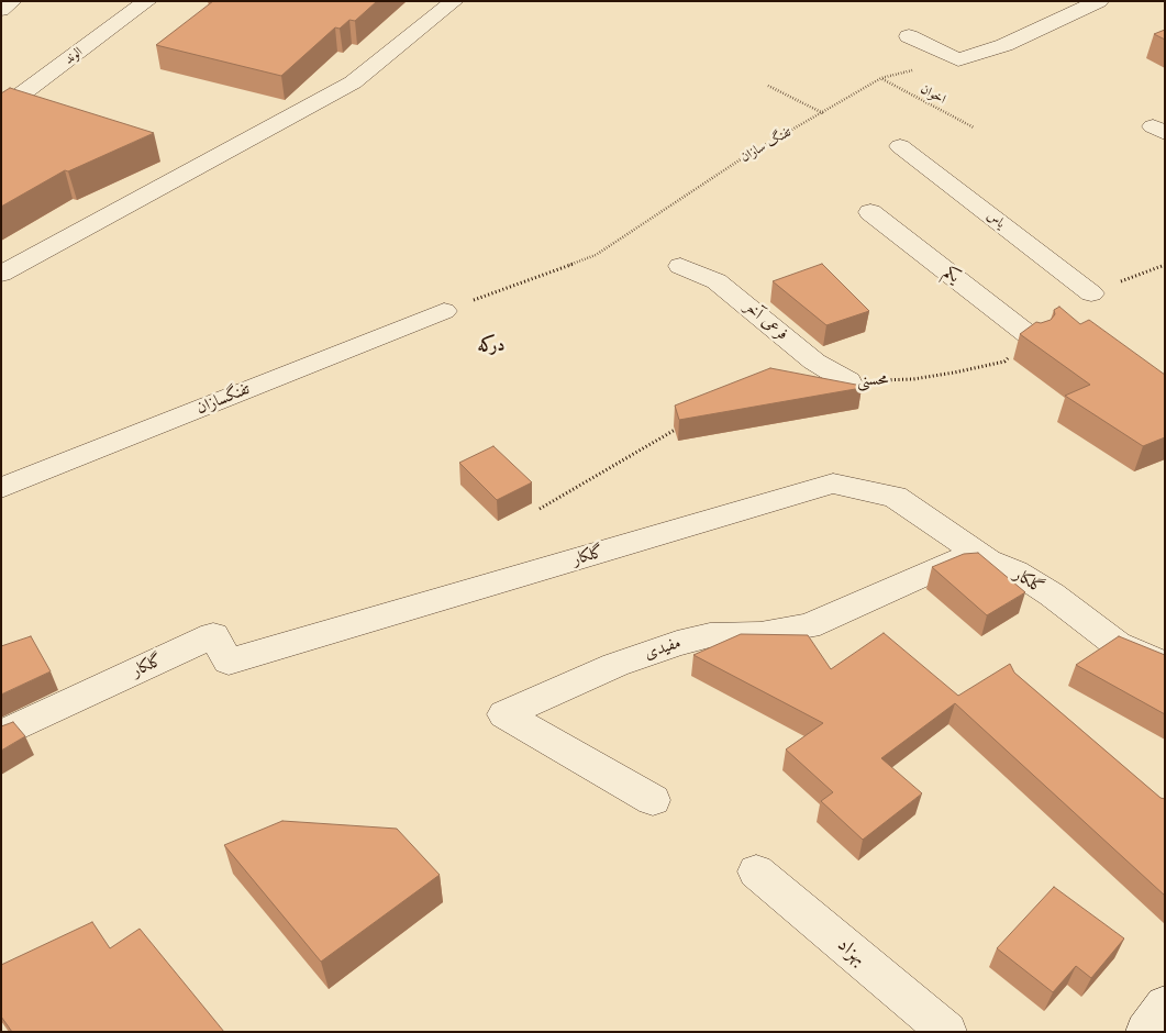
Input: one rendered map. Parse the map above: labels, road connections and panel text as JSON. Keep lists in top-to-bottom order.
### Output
{
  "streets": {
    "street": [
      "الوند",
      "یاس",
      "یکم",
      "فرعی آخر",
      "تفنگسازان",
      "گلکار",
      "مفیدی",
      "بهزاد"
    ],
    "path": ["اخوان", "تفنگ سازان", "محسنی"]
  },
  "crossings": [
    ["اخوان", "تفنگ سازان"],
    ["تفنگ سازان", "تفنگسازان"],
    ["یکم", "محسنی"],
    ["فرعی آخر", "محسنی"],
    ["گلکار", "مفیدی"]
  ],
  "districts": ["درکه"]
}
